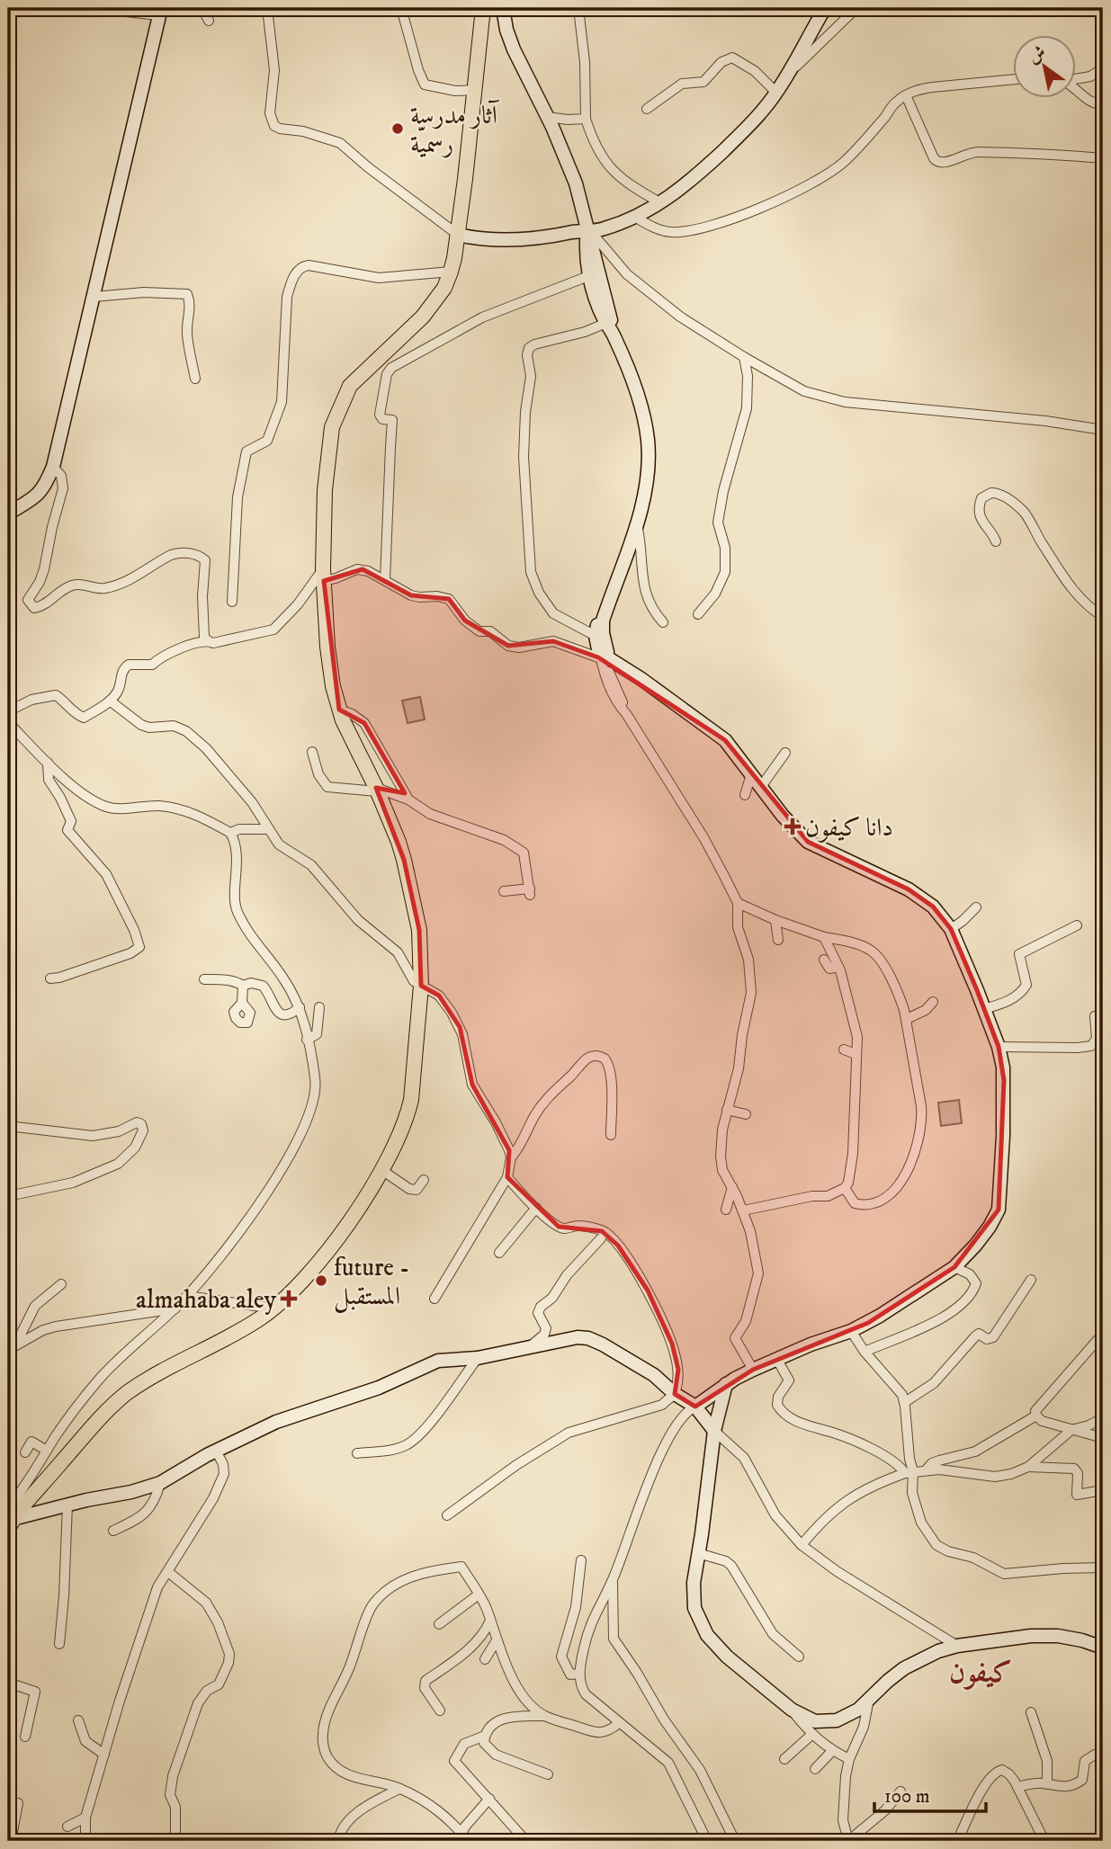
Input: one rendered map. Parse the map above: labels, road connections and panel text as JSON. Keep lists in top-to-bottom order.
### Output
{
  "districts": ["كيفون"],
  "places": {
    "other": ["آثار مدرسة رسميّة", "future - المستقبل"],
    "health": ["دانا كيفون", "almahaba aley"]
  },
  "scale_bar": "100 m",
  "north": "top left"
}
